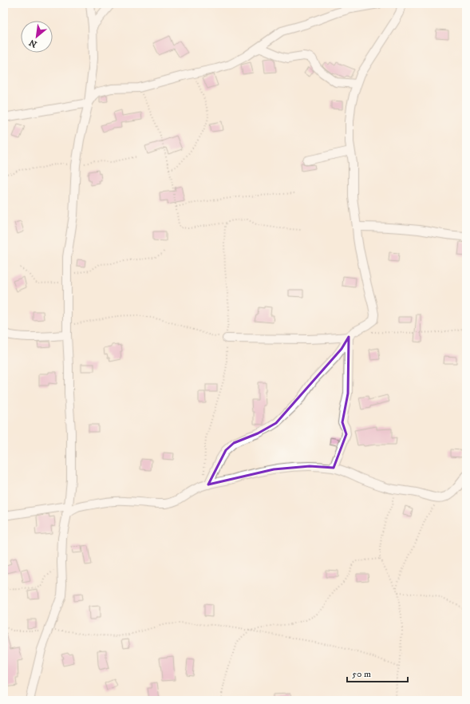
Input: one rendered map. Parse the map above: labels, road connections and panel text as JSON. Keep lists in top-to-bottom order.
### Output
{
  "scale_bar": "50 m",
  "north": "bottom left"
}
